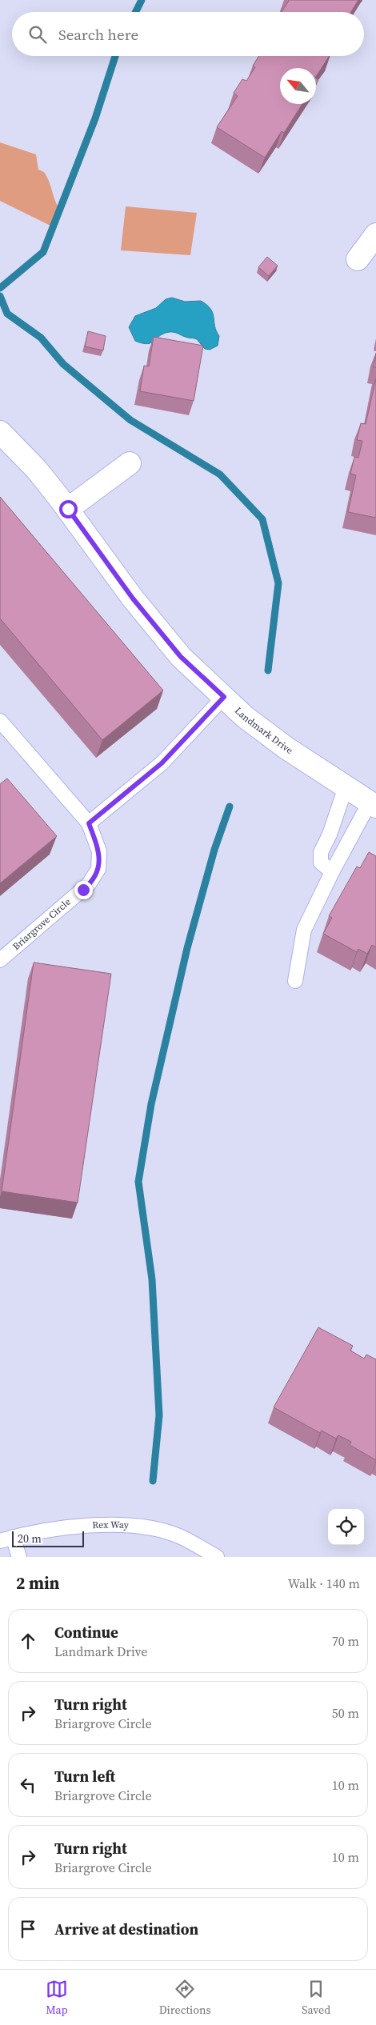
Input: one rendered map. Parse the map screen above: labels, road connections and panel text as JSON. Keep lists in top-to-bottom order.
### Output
{
  "streets": {
    "street": ["Landmark Drive"],
    "lane": ["Briargrove Circle", "Rex Way"]
  },
  "scale_bar": "20 m",
  "north": "top left",
  "page": {
    "search": "Search here",
    "scale": "20 m",
    "heading": ["2 min", "Walk · 140 m"],
    "list": [
      ["Continue", "Landmark Drive", "70 m"],
      ["Turn right", "Briargrove Circle", "50 m"],
      ["Turn left", "Briargrove Circle", "10 m"],
      ["Turn right", "Briargrove Circle", "10 m"],
      "Arrive at destination"
    ],
    "nav": ["Map", "Directions", "Saved"]
  }
}
